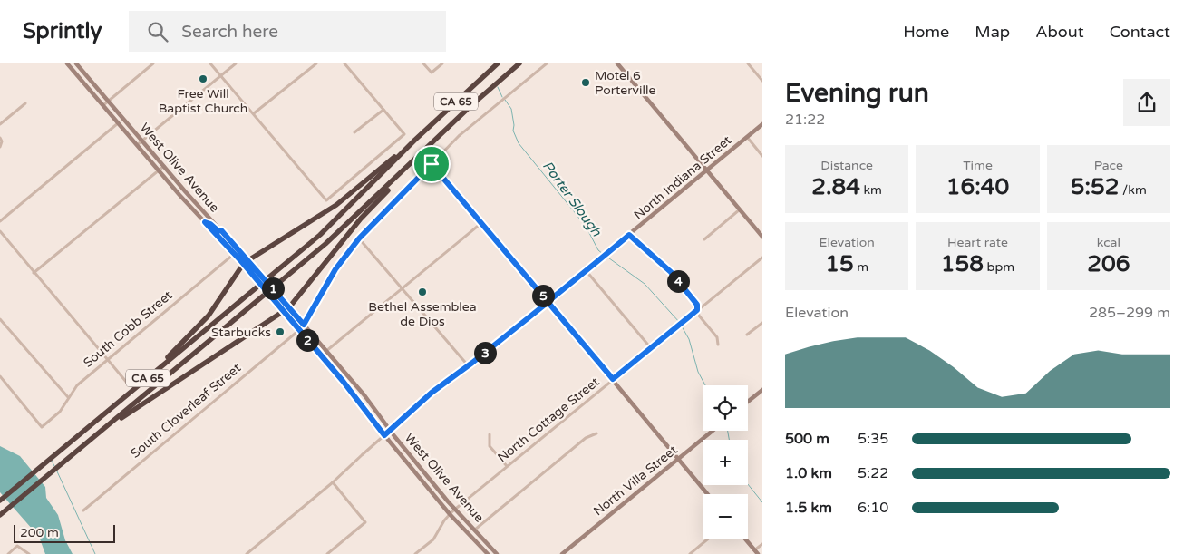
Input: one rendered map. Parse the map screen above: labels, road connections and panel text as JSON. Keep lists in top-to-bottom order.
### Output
{
  "streets": {
    "highway": ["CA 65"],
    "main road": ["West Olive Avenue", "North Indiana Street", "North Villa Street"],
    "street": ["South Cobb Street", "South Cloverleaf Street", "North Cottage Street"]
  },
  "crossings": [
    ["West Olive Avenue", "North Indiana Street"],
    ["West Olive Avenue", "South Cobb Street"],
    ["West Olive Avenue", "South Cloverleaf Street"],
    ["West Olive Avenue", "North Cottage Street"]
  ],
  "water": ["Porter Slough"],
  "places": [
    "Free Will Baptist Church",
    "Motel 6 Porterville",
    "Bethel Assemblea de Dios",
    "Starbucks"
  ],
  "scale_bar": "200 m",
  "page": {
    "header": "Sprintly",
    "search": "Search here",
    "nav": [
      "Home",
      "Map",
      "About",
      "Contact"
    ],
    "heading": ["Evening run", "21:22"],
    "stats": [
      ["Distance", "2.84 km"],
      ["Time", "16:40"],
      ["Pace", "5:52 /km"],
      ["Elevation", "15 m"],
      ["Heart rate", "158 bpm"],
      ["kcal", "206"]
    ],
    "pins": [
      "4",
      "1",
      "5",
      "2",
      "3"
    ],
    "chart": ["Elevation", "285–299 m"],
    "map_buttons": ["+", "−"],
    "list": [
      {
        "name": "500 m",
        "note": "5:35"
      },
      {
        "name": "1.0 km",
        "note": "5:22"
      },
      {
        "name": "1.5 km",
        "note": "6:10"
      }
    ],
    "scale": "200 m"
  }
}
